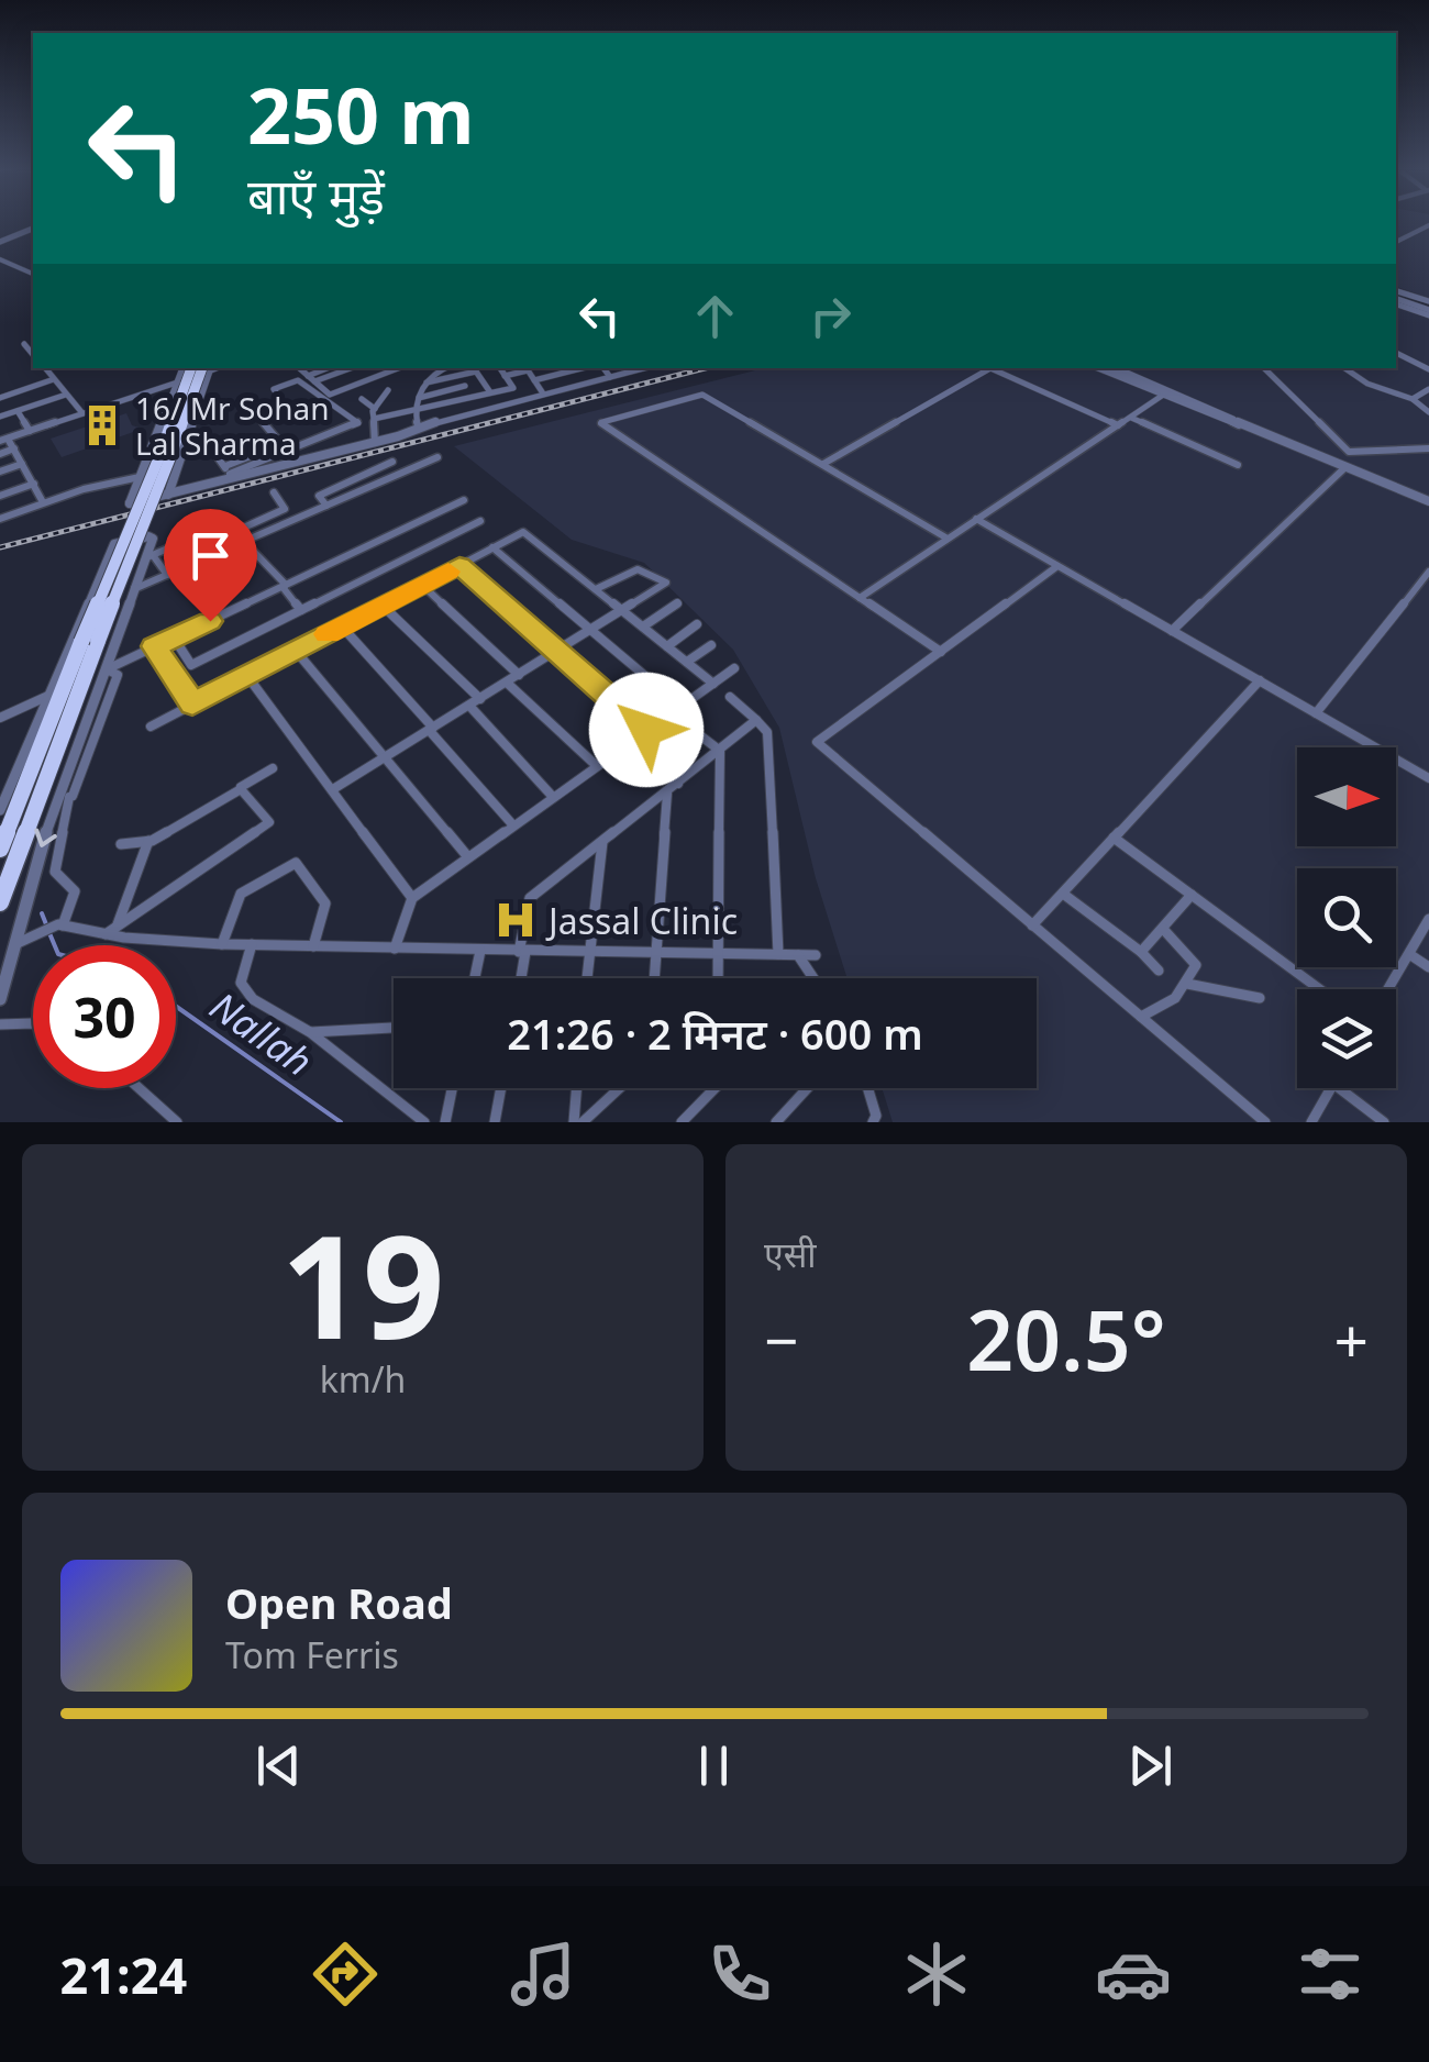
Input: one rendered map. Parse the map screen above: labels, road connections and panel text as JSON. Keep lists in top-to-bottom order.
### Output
{
  "water": ["Nallah"],
  "places": {
    "building": ["16/ Mr Sohan Lal Sharma"],
    "hospital": ["Jassal Clinic"]
  },
  "north": "right",
  "page": {
    "turn": ["250 m", "बाएँ मुड़ें"],
    "limit": "30",
    "trip": "21:26 · 2 मिनट · 600 m",
    "tile": [
      ["19", "km/h"],
      "एसी"
    ],
    "heat": ["−", "20.5°", "+"],
    "song": ["Open Road", "Tom Ferris"],
    "tabs": "21:24"
  }
}
